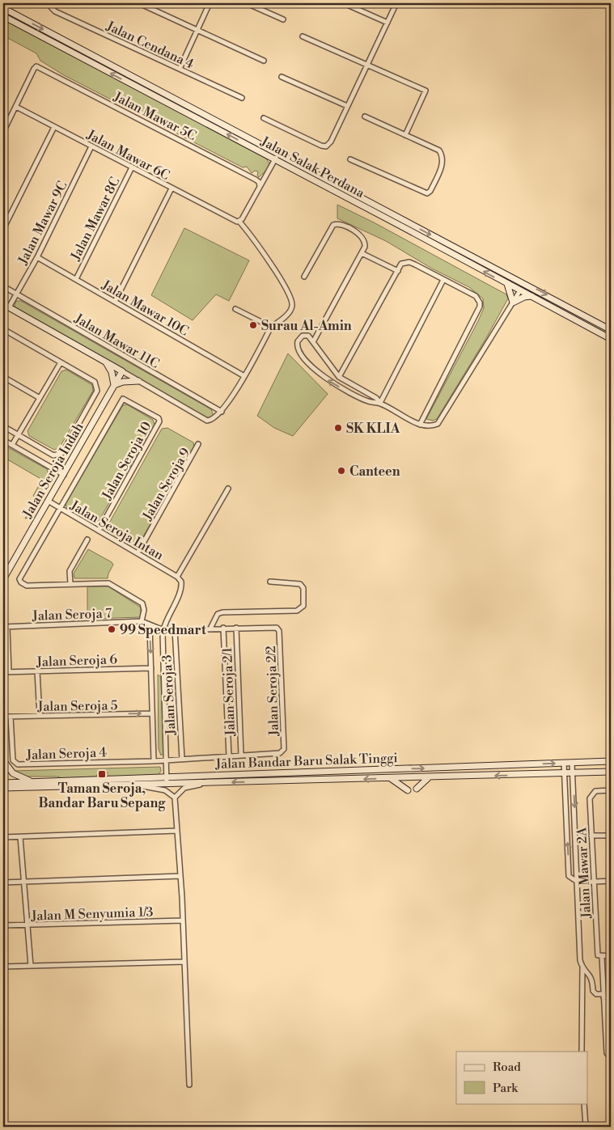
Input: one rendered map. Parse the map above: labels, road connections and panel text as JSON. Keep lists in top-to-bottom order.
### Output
{
  "streets": {
    "street": [
      "Jalan Cendana 4",
      "Jalan Mawar 5C",
      "Jalan Mawar 6C",
      "Jalan Salak Perdana",
      "Jalan Mawar 8C",
      "Jalan Mawar 9C",
      "Jalan Mawar 10C",
      "Jalan Mawar 11C",
      "Jalan Seroja 10",
      "Jalan Seroja Indah",
      "Jalan Seroja 9",
      "Jalan Seroja Intan",
      "Jalan Seroja 7",
      "Jalan Seroja 6",
      "Jalan Seroja 2/2",
      "Jalan Seroja 2/1",
      "Jalan Seroja 3",
      "Jalan Seroja 5",
      "Jalan Seroja 4",
      "Jalan Bandar Baru Salak Tinggi",
      "Jalan Mawar 2A",
      "Jalan M Senyumia 1/3"
    ]
  },
  "crossings": [
    ["Jalan Mawar 5C", "Jalan Mawar 6C"],
    ["Jalan Mawar 6C", "Jalan Mawar 8C"],
    ["Jalan Mawar 6C", "Jalan Mawar 9C"],
    ["Jalan Mawar 8C", "Jalan Mawar 10C"],
    ["Jalan Mawar 9C", "Jalan Mawar 10C"],
    ["Jalan Mawar 9C", "Jalan Mawar 11C"],
    ["Jalan Seroja 10", "Jalan Seroja Intan"],
    ["Jalan Seroja Indah", "Jalan Seroja Intan"],
    ["Jalan Seroja 9", "Jalan Seroja Intan"],
    ["Jalan Seroja 2/2", "Jalan Seroja 2/1"],
    ["Jalan Seroja 2/2", "Jalan Seroja 4"],
    ["Jalan Seroja 2/1", "Jalan Seroja 4"],
    ["Jalan Seroja 3", "Jalan Seroja 4"],
    ["Jalan Seroja 5", "Jalan Seroja 4"]
  ],
  "one_way": ["Jalan Seroja 5"],
  "places": {
    "other": [
      "Surau Al-Amin",
      "SK KLIA",
      "Canteen",
      "99 Speedmart"
    ],
    "transit": ["Taman Seroja, Bandar Baru Sepang"]
  },
  "legend": ["Road", "Park"]
}
